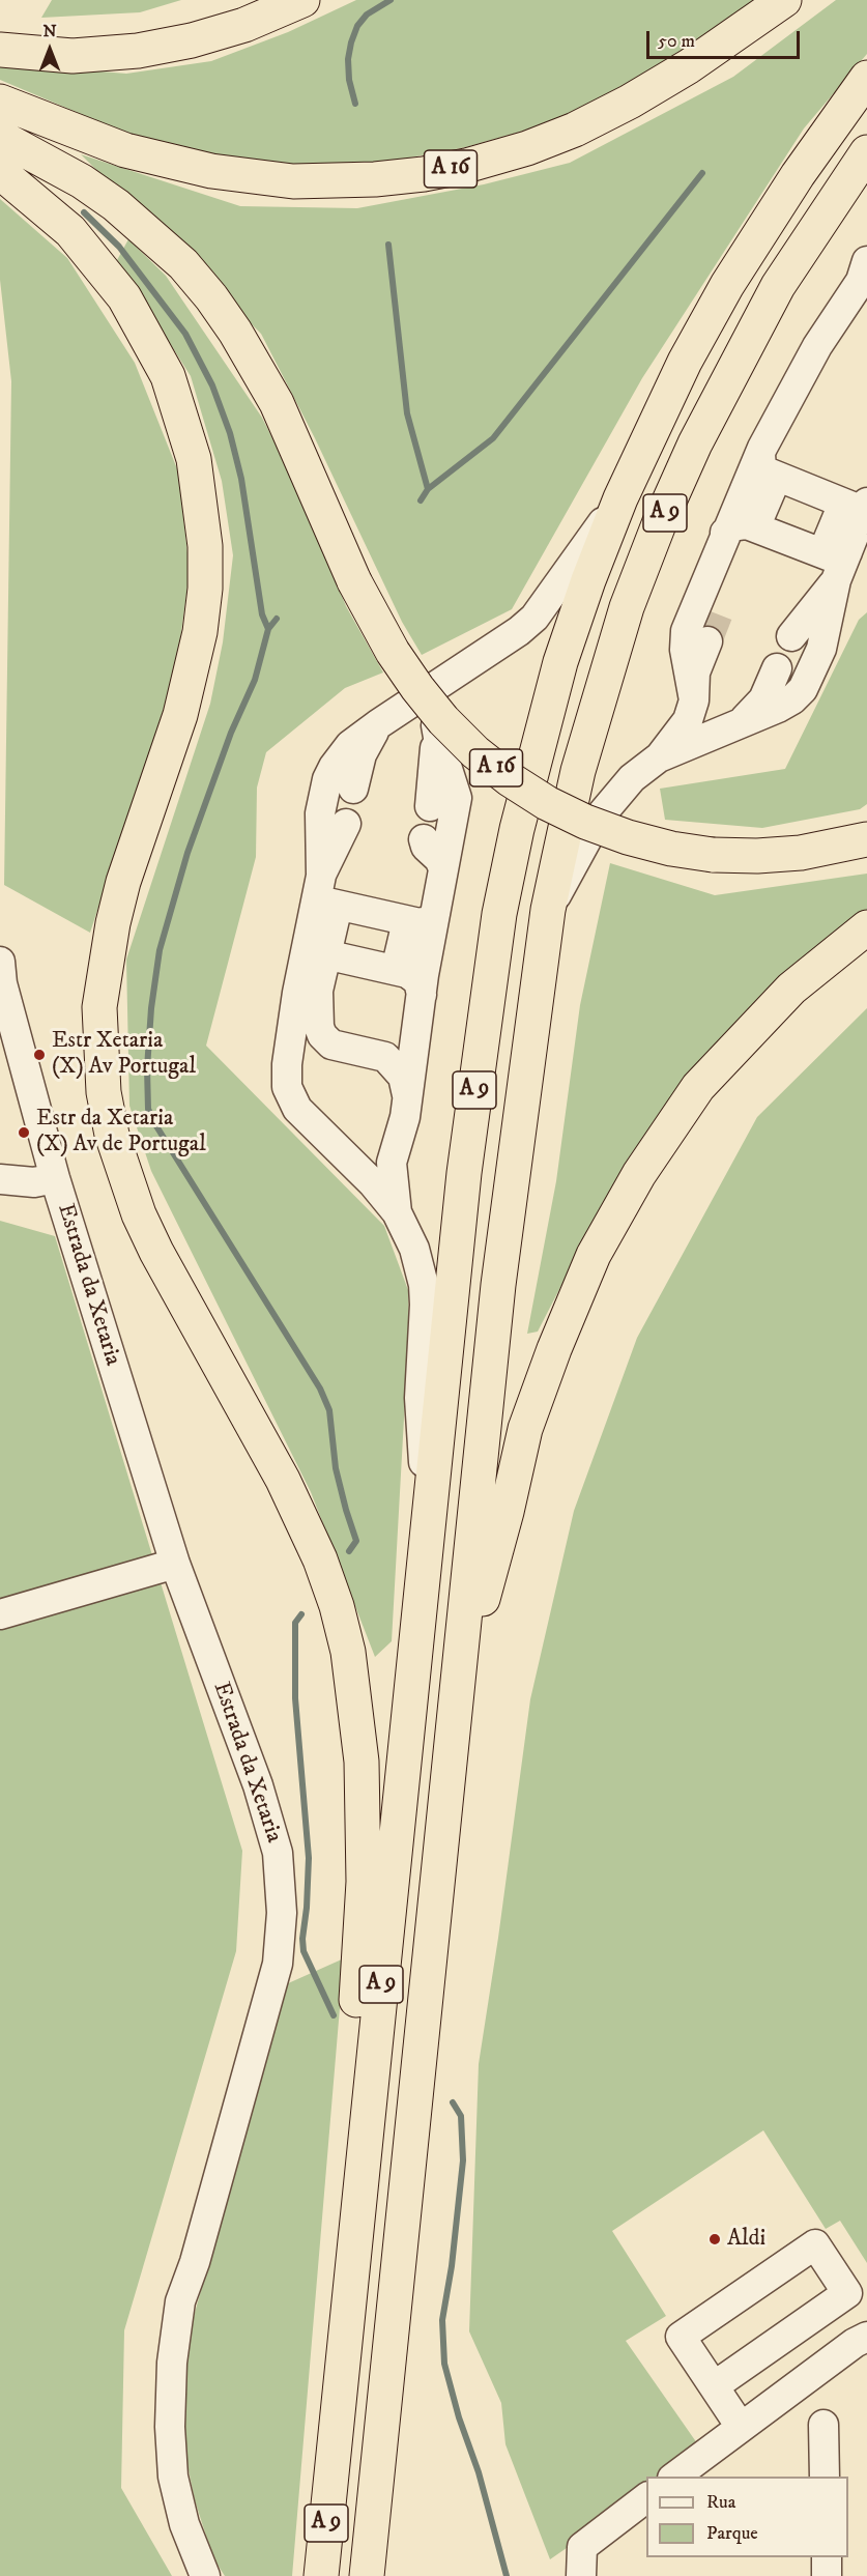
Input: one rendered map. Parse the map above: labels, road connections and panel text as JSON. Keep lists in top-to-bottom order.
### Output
{
  "streets": {
    "highway": ["A 16", "A 9"],
    "street": ["Estrada da Xetaria"]
  },
  "places": ["Estr Xetaria (X) Av Portugal", "Estr da Xetaria (X) Av de Portugal", "Aldi"],
  "legend": ["Rua", "Parque"],
  "scale_bar": "50 m",
  "north": "top"
}
